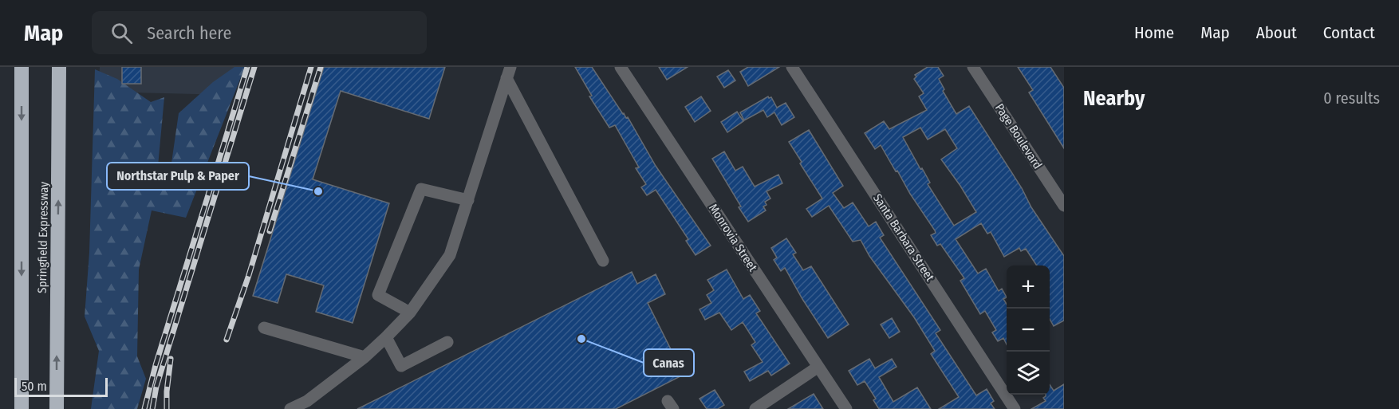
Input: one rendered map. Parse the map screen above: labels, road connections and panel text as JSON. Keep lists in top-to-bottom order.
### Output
{
  "streets": {
    "highway": ["Springfield Expressway"],
    "street": ["Page Boulevard", "Monrovia Street", "Santa Barbara Street"]
  },
  "places": ["Northstar Pulp & Paper", "Canas"],
  "scale_bar": "50 m",
  "page": {
    "header": "Map",
    "search": "Search here",
    "nav": [
      "Home",
      "Map",
      "About",
      "Contact"
    ],
    "heading": ["Nearby", "0 results"],
    "map_buttons": ["+", "−"],
    "scale": "50 m"
  }
}
